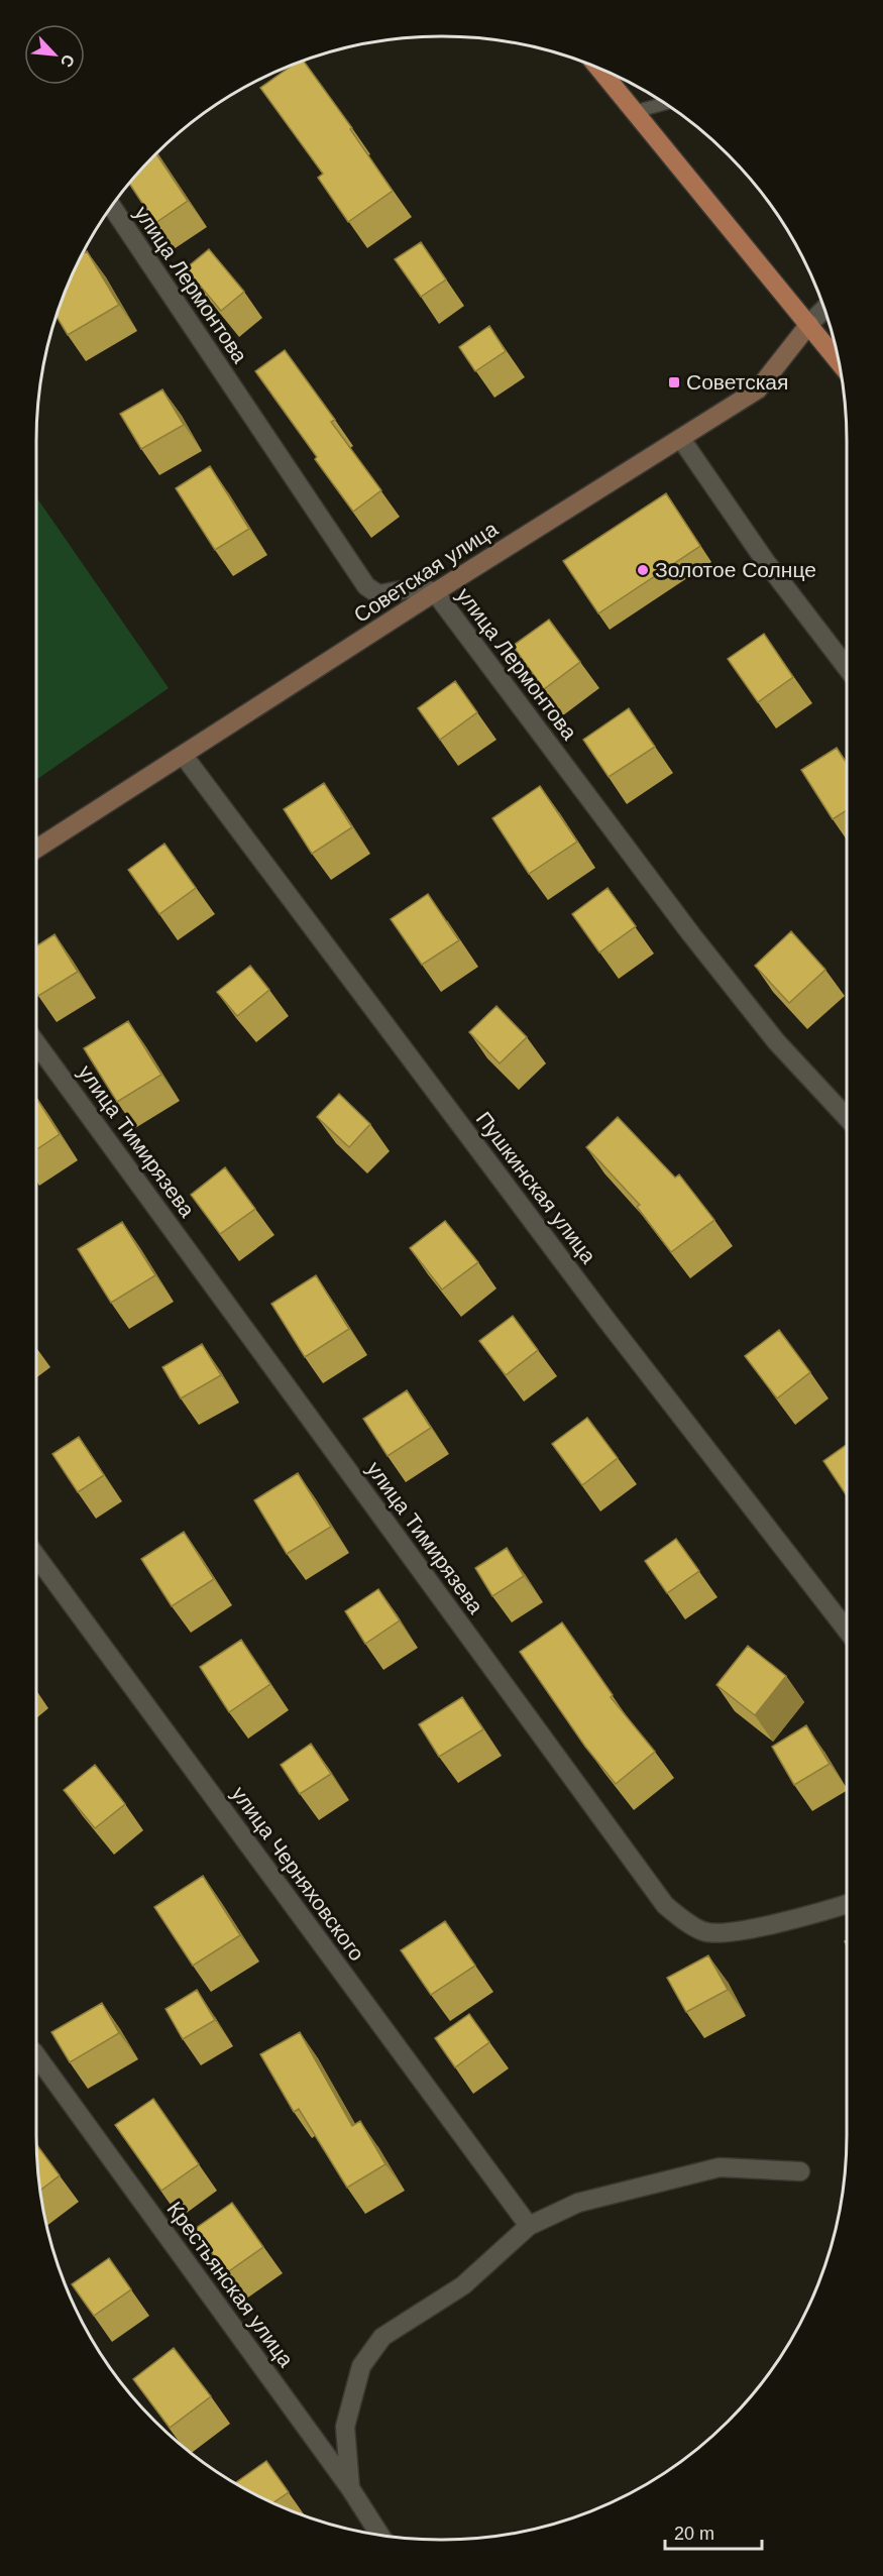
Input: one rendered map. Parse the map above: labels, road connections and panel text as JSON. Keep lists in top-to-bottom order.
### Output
{
  "streets": {
    "street": [
      "улица Лермонтова",
      "Советская улица",
      "улица Тимирязева",
      "Пушкинская улица",
      "улица Черняховского",
      "Крестьянская улица"
    ]
  },
  "crossings": [
    ["улица Лермонтова", "Советская улица"],
    ["Советская улица", "Пушкинская улица"]
  ],
  "places": {
    "transit": ["Советская"],
    "other": ["Золотое Солнце"]
  },
  "scale_bar": "20 m",
  "north": "bottom right"
}
